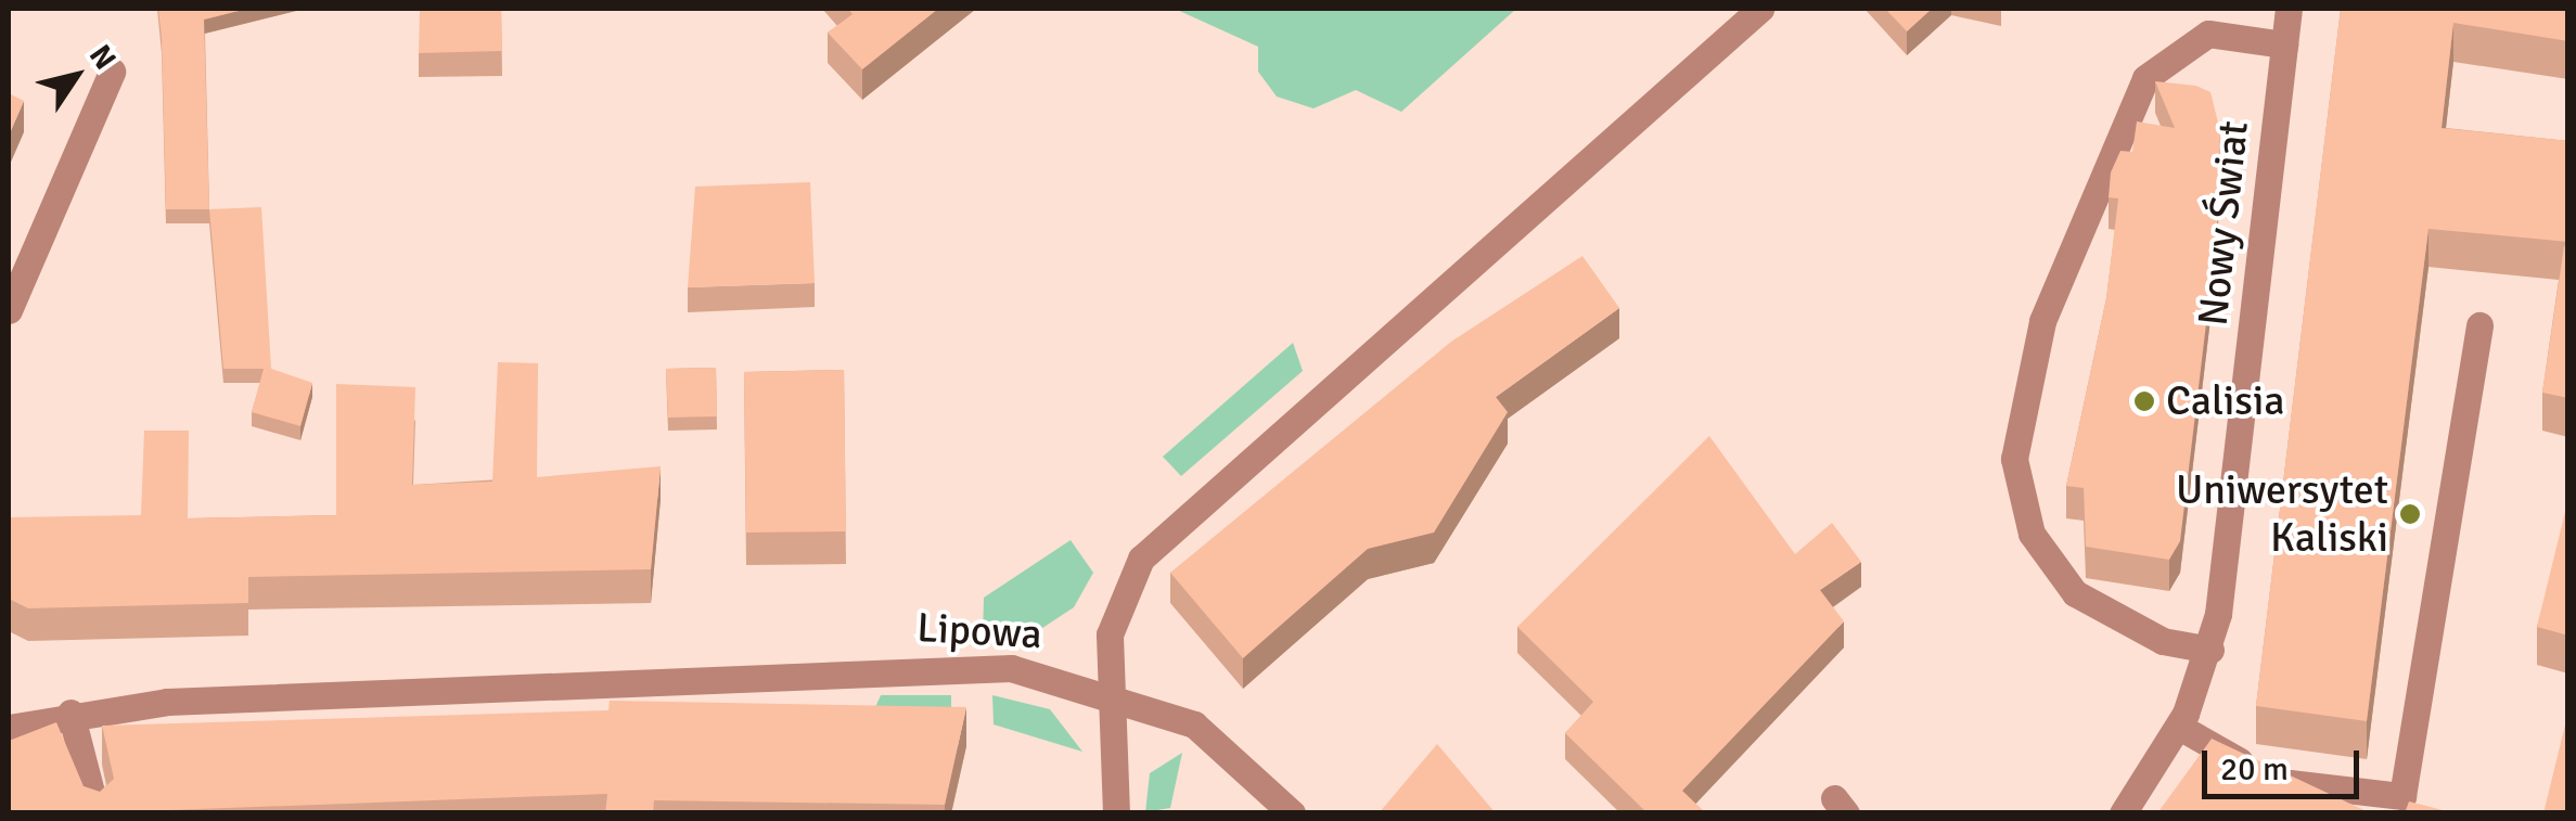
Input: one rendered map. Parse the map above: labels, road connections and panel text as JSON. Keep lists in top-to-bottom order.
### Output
{
  "streets": {
    "street": ["Nowy Świat", "Lipowa"]
  },
  "places": ["Calisia", "Uniwersytet Kaliski"],
  "scale_bar": "20 m",
  "north": "top right"
}
